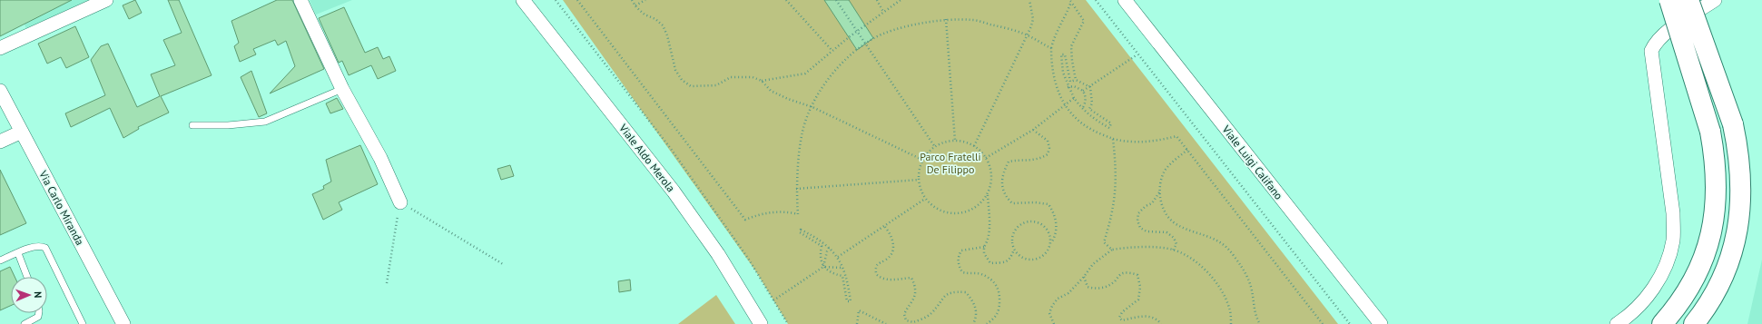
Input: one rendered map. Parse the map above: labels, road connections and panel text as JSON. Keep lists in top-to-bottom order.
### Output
{
  "streets": {
    "street": ["Viale Aldo Merola", "Viale Luigi Califano", "Via Carlo Miranda"]
  },
  "parks": ["Parco Fratelli De Filippo"],
  "north": "right"
}
